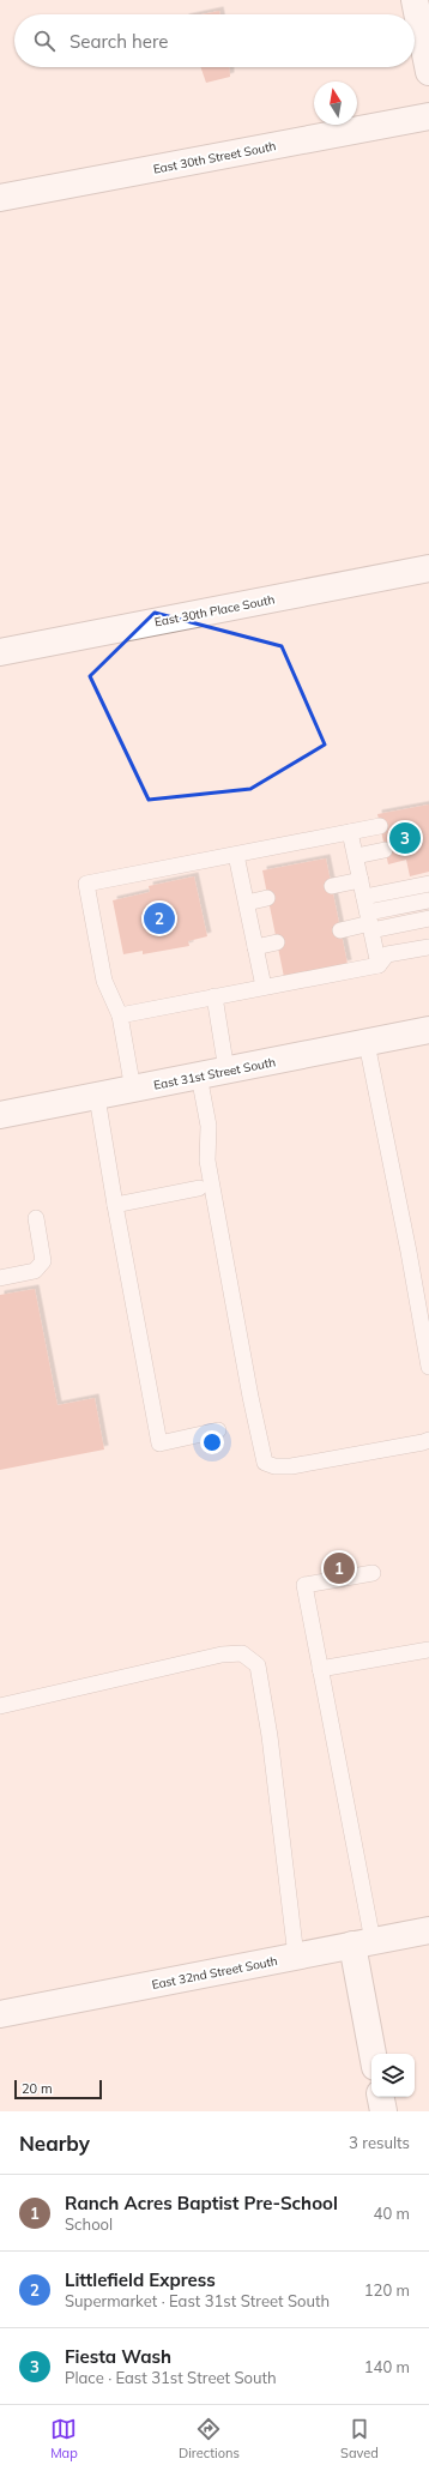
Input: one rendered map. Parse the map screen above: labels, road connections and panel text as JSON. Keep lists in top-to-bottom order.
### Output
{
  "streets": {
    "street": [
      "East 30th Street South",
      "East 30th Place South",
      "East 31st Street South",
      "East 32nd Street South"
    ]
  },
  "scale_bar": "20 m",
  "north": "top",
  "page": {
    "search": "Search here",
    "pins": ["3", "2", "1"],
    "scale": "20 m",
    "heading": ["Nearby", "3 results"],
    "list": [
      {
        "mark": "1",
        "name": "Ranch Acres Baptist Pre-School",
        "note": "School",
        "value": "40 m"
      },
      {
        "mark": "2",
        "name": "Littlefield Express",
        "note": "Supermarket · East 31st Street South",
        "value": "120 m"
      },
      {
        "mark": "3",
        "name": "Fiesta Wash",
        "note": "Place · East 31st Street South",
        "value": "140 m"
      }
    ],
    "nav": ["Map", "Directions", "Saved"]
  }
}
